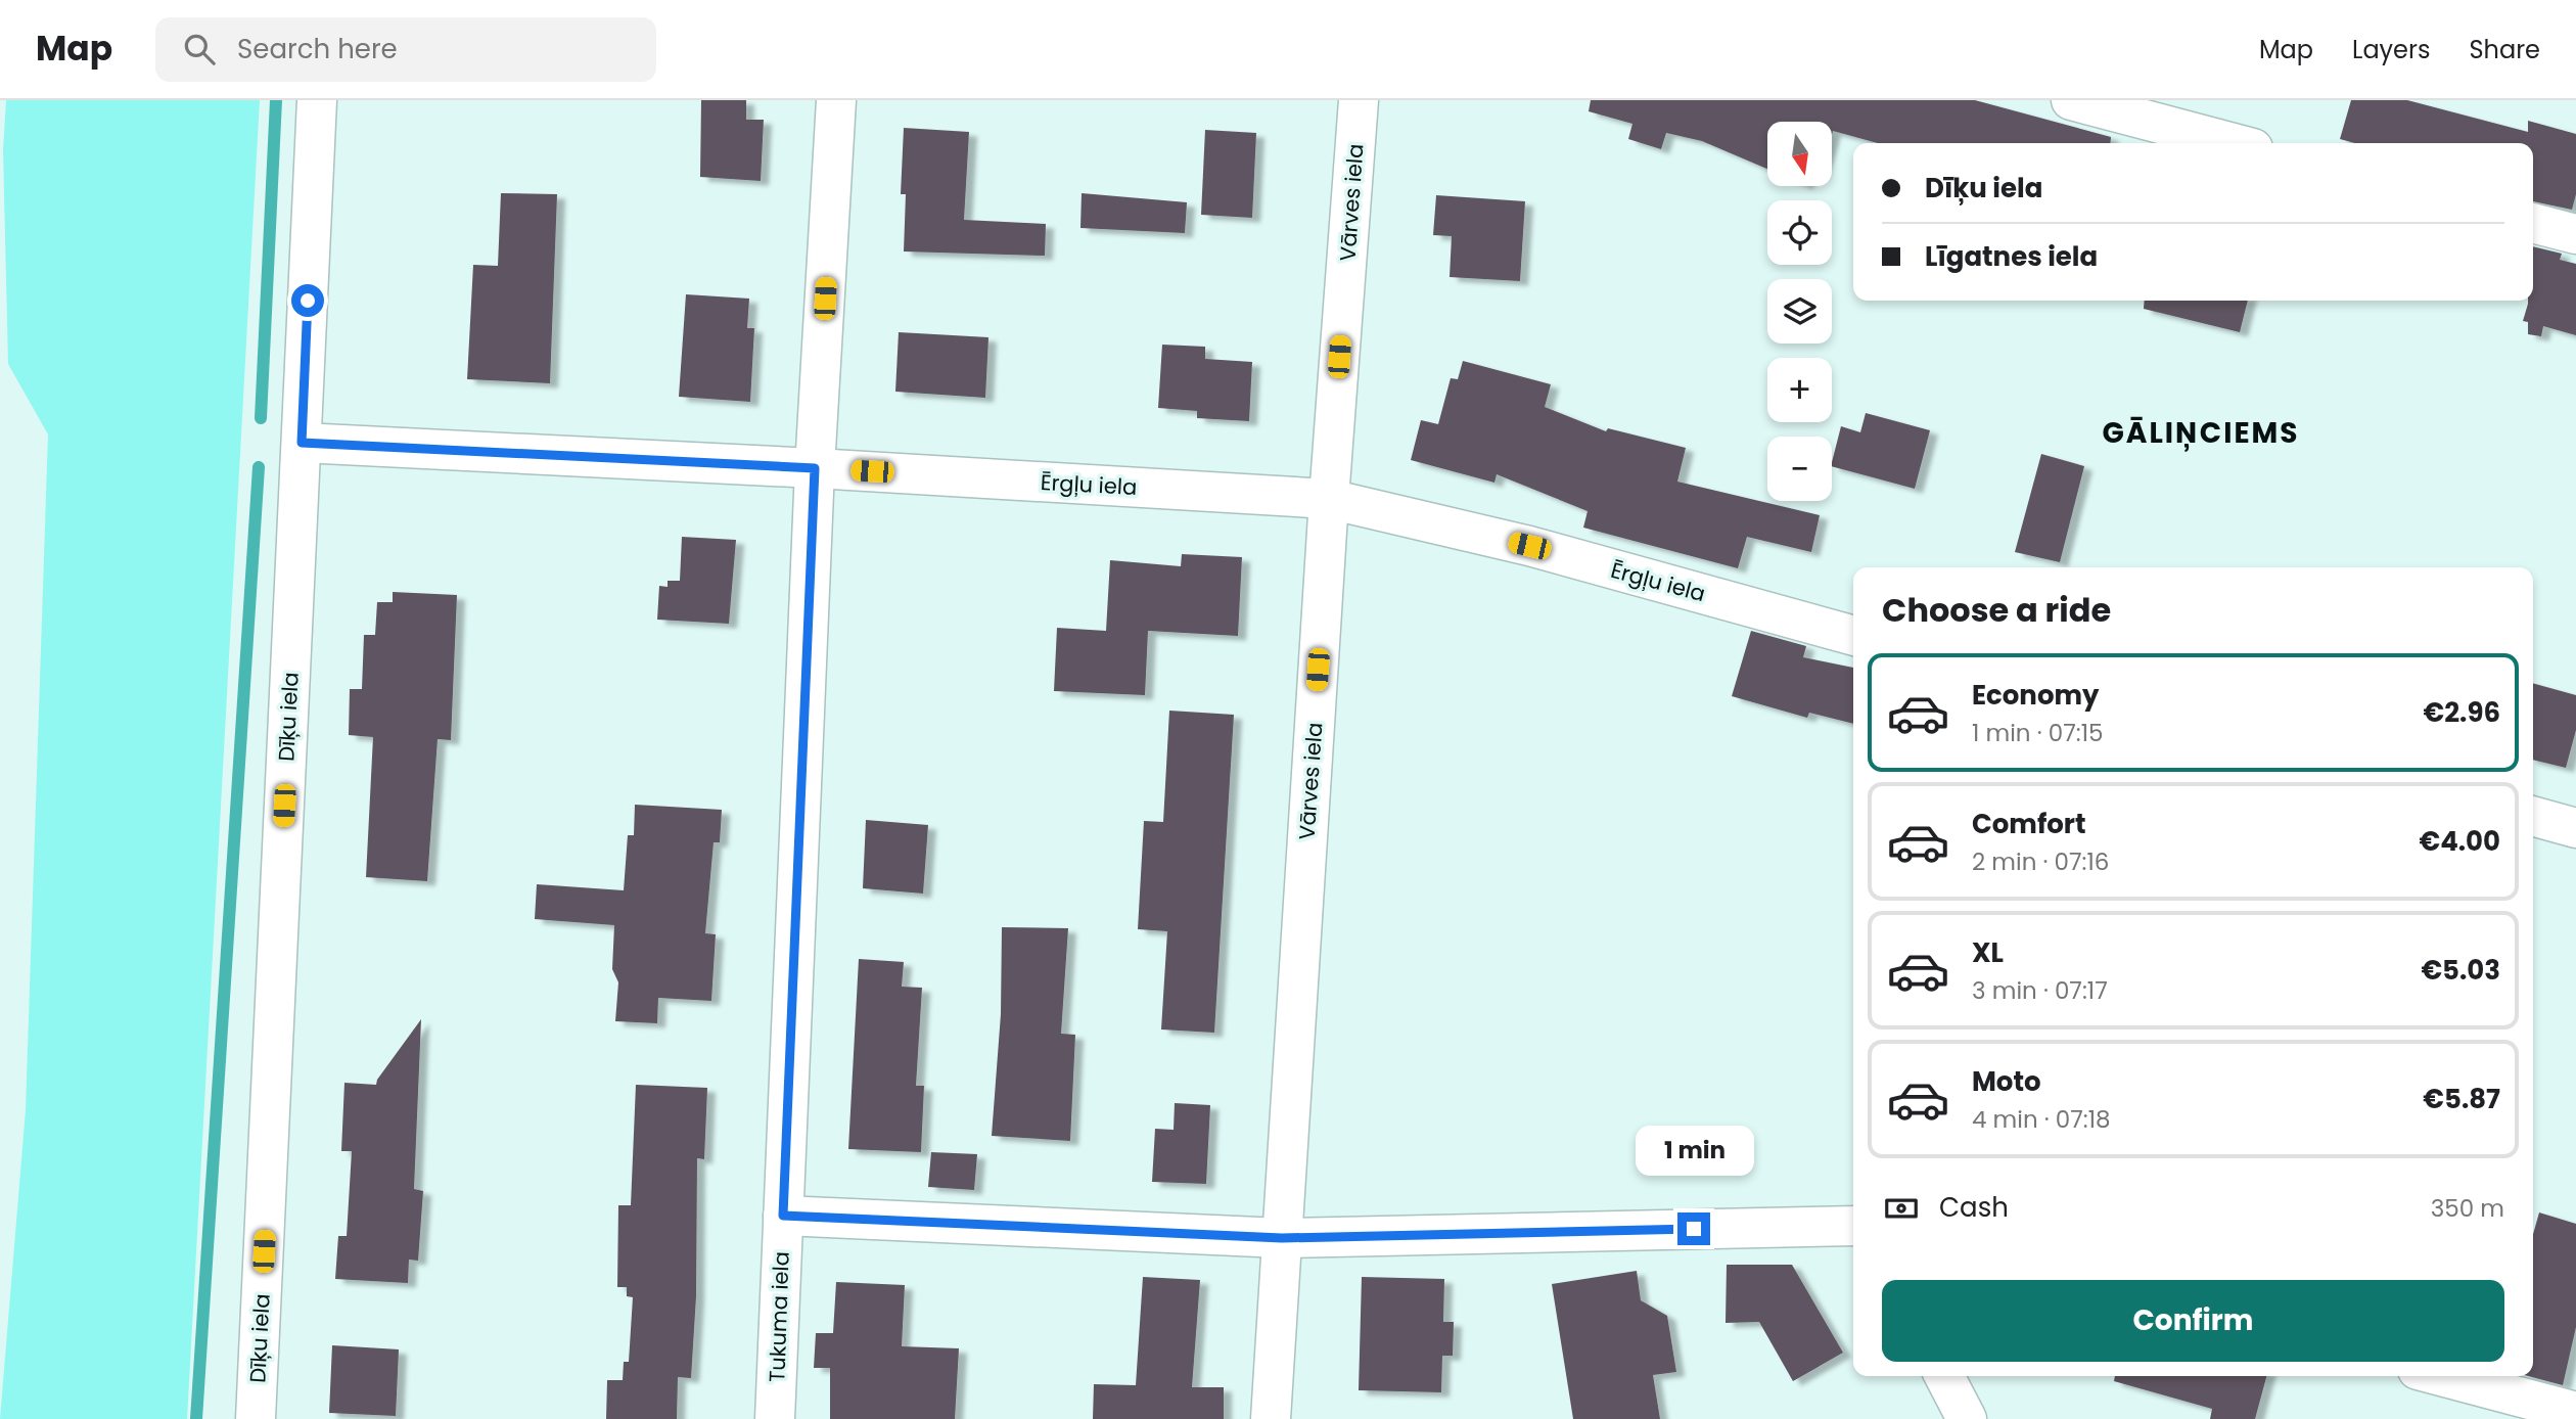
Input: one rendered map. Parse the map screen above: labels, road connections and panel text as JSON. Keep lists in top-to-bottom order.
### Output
{
  "streets": {
    "street": [
      "Vārves iela",
      "Ērgļu iela",
      "Dīķu iela",
      "Tukuma iela"
    ]
  },
  "crossings": [
    ["Vārves iela", "Ērgļu iela"],
    ["Ērgļu iela", "Dīķu iela"],
    ["Ērgļu iela", "Tukuma iela"]
  ],
  "districts": ["GĀLIŅCIEMS"],
  "north": "bottom",
  "page": {
    "header": "Map",
    "search": "Search here",
    "nav": ["Map", "Layers", "Share"],
    "map_buttons": ["+", "−"],
    "banner": ["Dīķu iela", "Līgatnes iela"],
    "heading": "Choose a ride",
    "list": [
      {
        "name": "Economy",
        "note": "1 min · 07:15",
        "value": "€2.96"
      },
      {
        "name": "Comfort",
        "note": "2 min · 07:16",
        "value": "€4.00"
      },
      {
        "name": "XL",
        "note": "3 min · 07:17",
        "value": "€5.03"
      },
      {
        "name": "Moto",
        "note": "4 min · 07:18",
        "value": "€5.87"
      }
    ],
    "bubble": "1 min",
    "pay": ["Cash", "350 m"],
    "buttons": "Confirm"
  }
}
